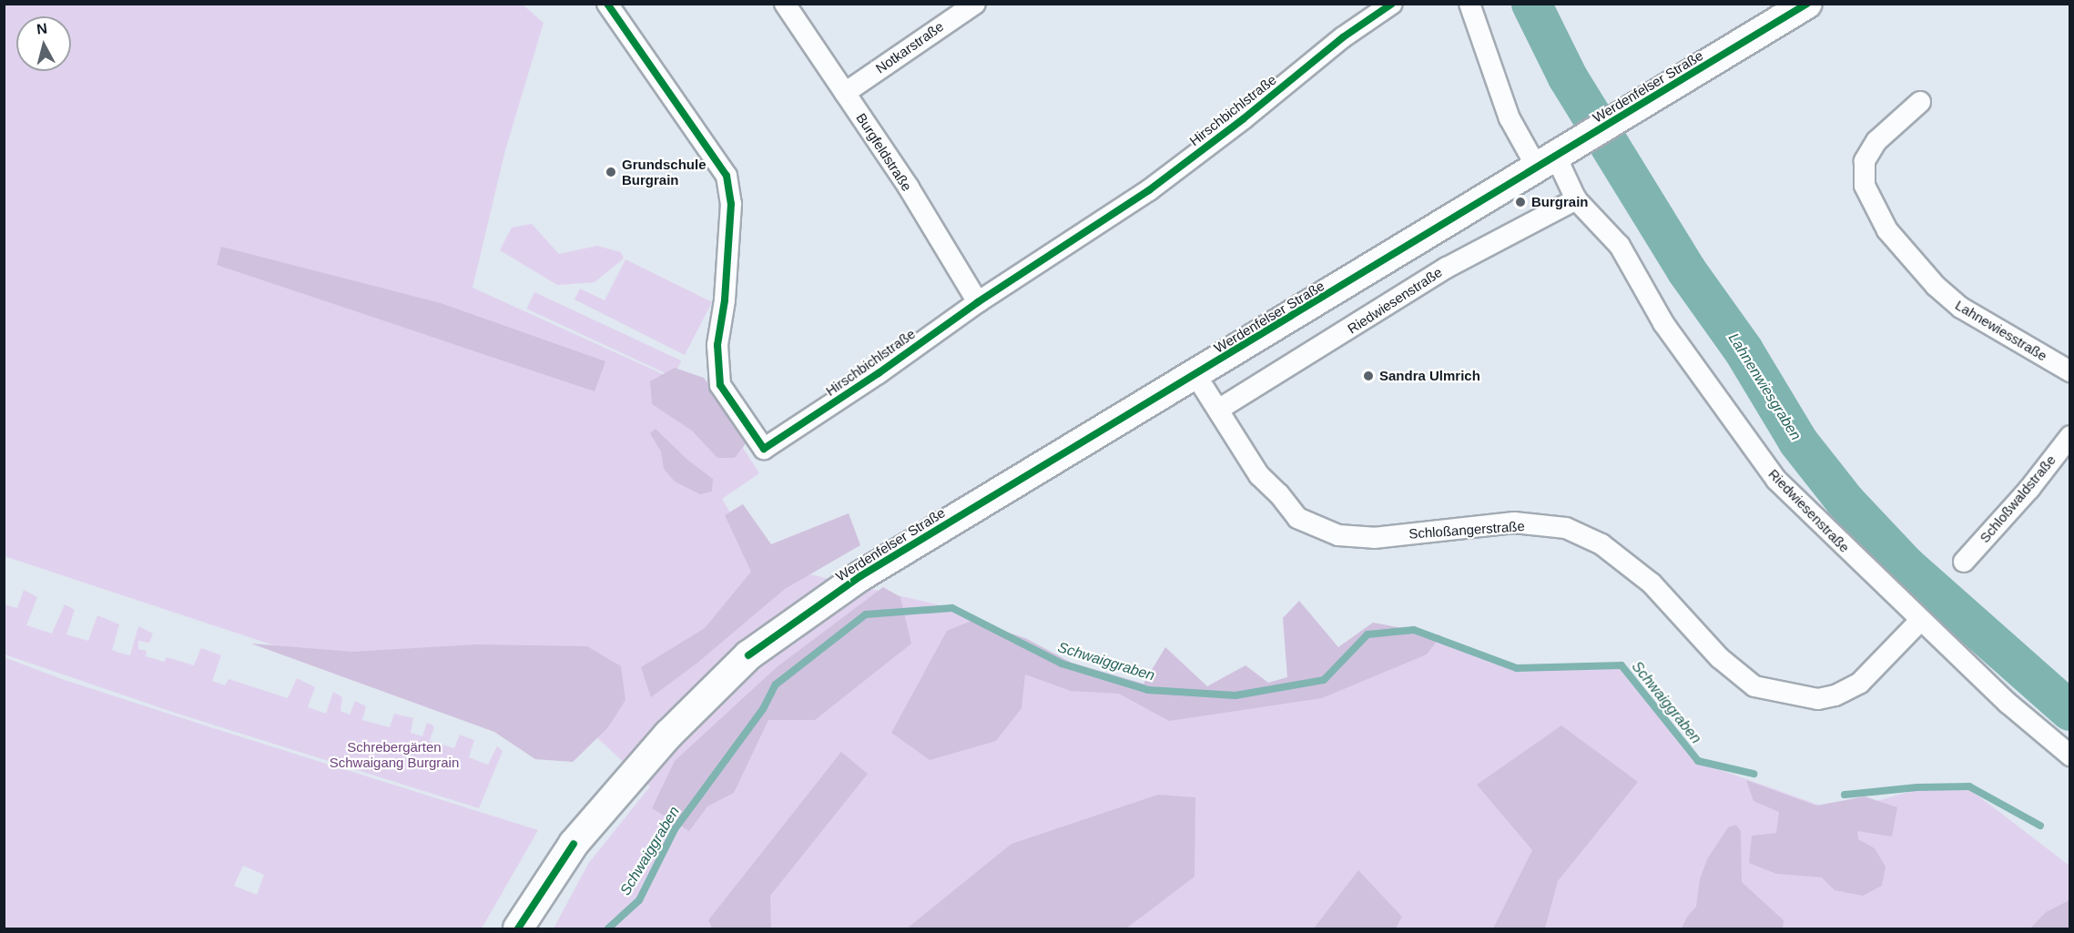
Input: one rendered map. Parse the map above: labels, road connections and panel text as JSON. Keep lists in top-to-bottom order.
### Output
{
  "streets": {
    "street": [
      "Notkarstraße",
      "Werdenfelser Straße",
      "Hirschbichlstraße",
      "Burgfeldstraße",
      "Riedwiesenstraße",
      "Lahnewiesstraße",
      "Schloßwaldstraße",
      "Schloßangerstraße"
    ]
  },
  "crossings": [
    ["Notkarstraße", "Burgfeldstraße"],
    ["Werdenfelser Straße", "Riedwiesenstraße"],
    ["Werdenfelser Straße", "Schloßangerstraße"],
    ["Hirschbichlstraße", "Burgfeldstraße"],
    ["Riedwiesenstraße", "Schloßangerstraße"]
  ],
  "water": ["Lahnenwiesgraben", "Schwaiggraben"],
  "parks": ["Schrebergärten Schwaigang Burgrain"],
  "places": ["Grundschule Burgrain", "Burgrain", "Sandra Ulmrich"],
  "north": "top"
}
